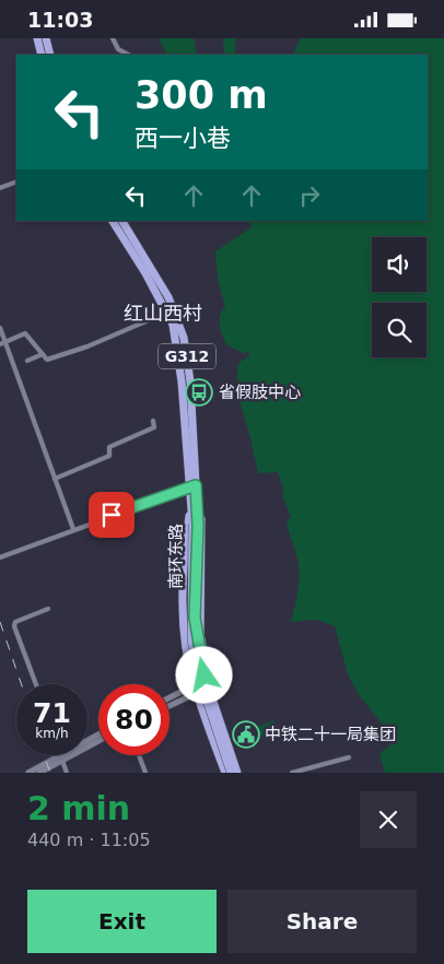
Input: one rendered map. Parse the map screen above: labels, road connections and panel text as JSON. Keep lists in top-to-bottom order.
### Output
{
  "streets": {
    "highway": ["G312", "南环东路"]
  },
  "districts": ["红山西村"],
  "places": {
    "bus stop": ["省假肢中心"],
    "public building": ["中铁二十一局集团"]
  },
  "page": {
    "status": "11:03",
    "turn": ["300 m", "西一小巷"],
    "speed": "71 km/h",
    "limit": "80",
    "heading": ["2 min", "440 m · 11:05"],
    "buttons": ["Exit", "Share"]
  }
}
